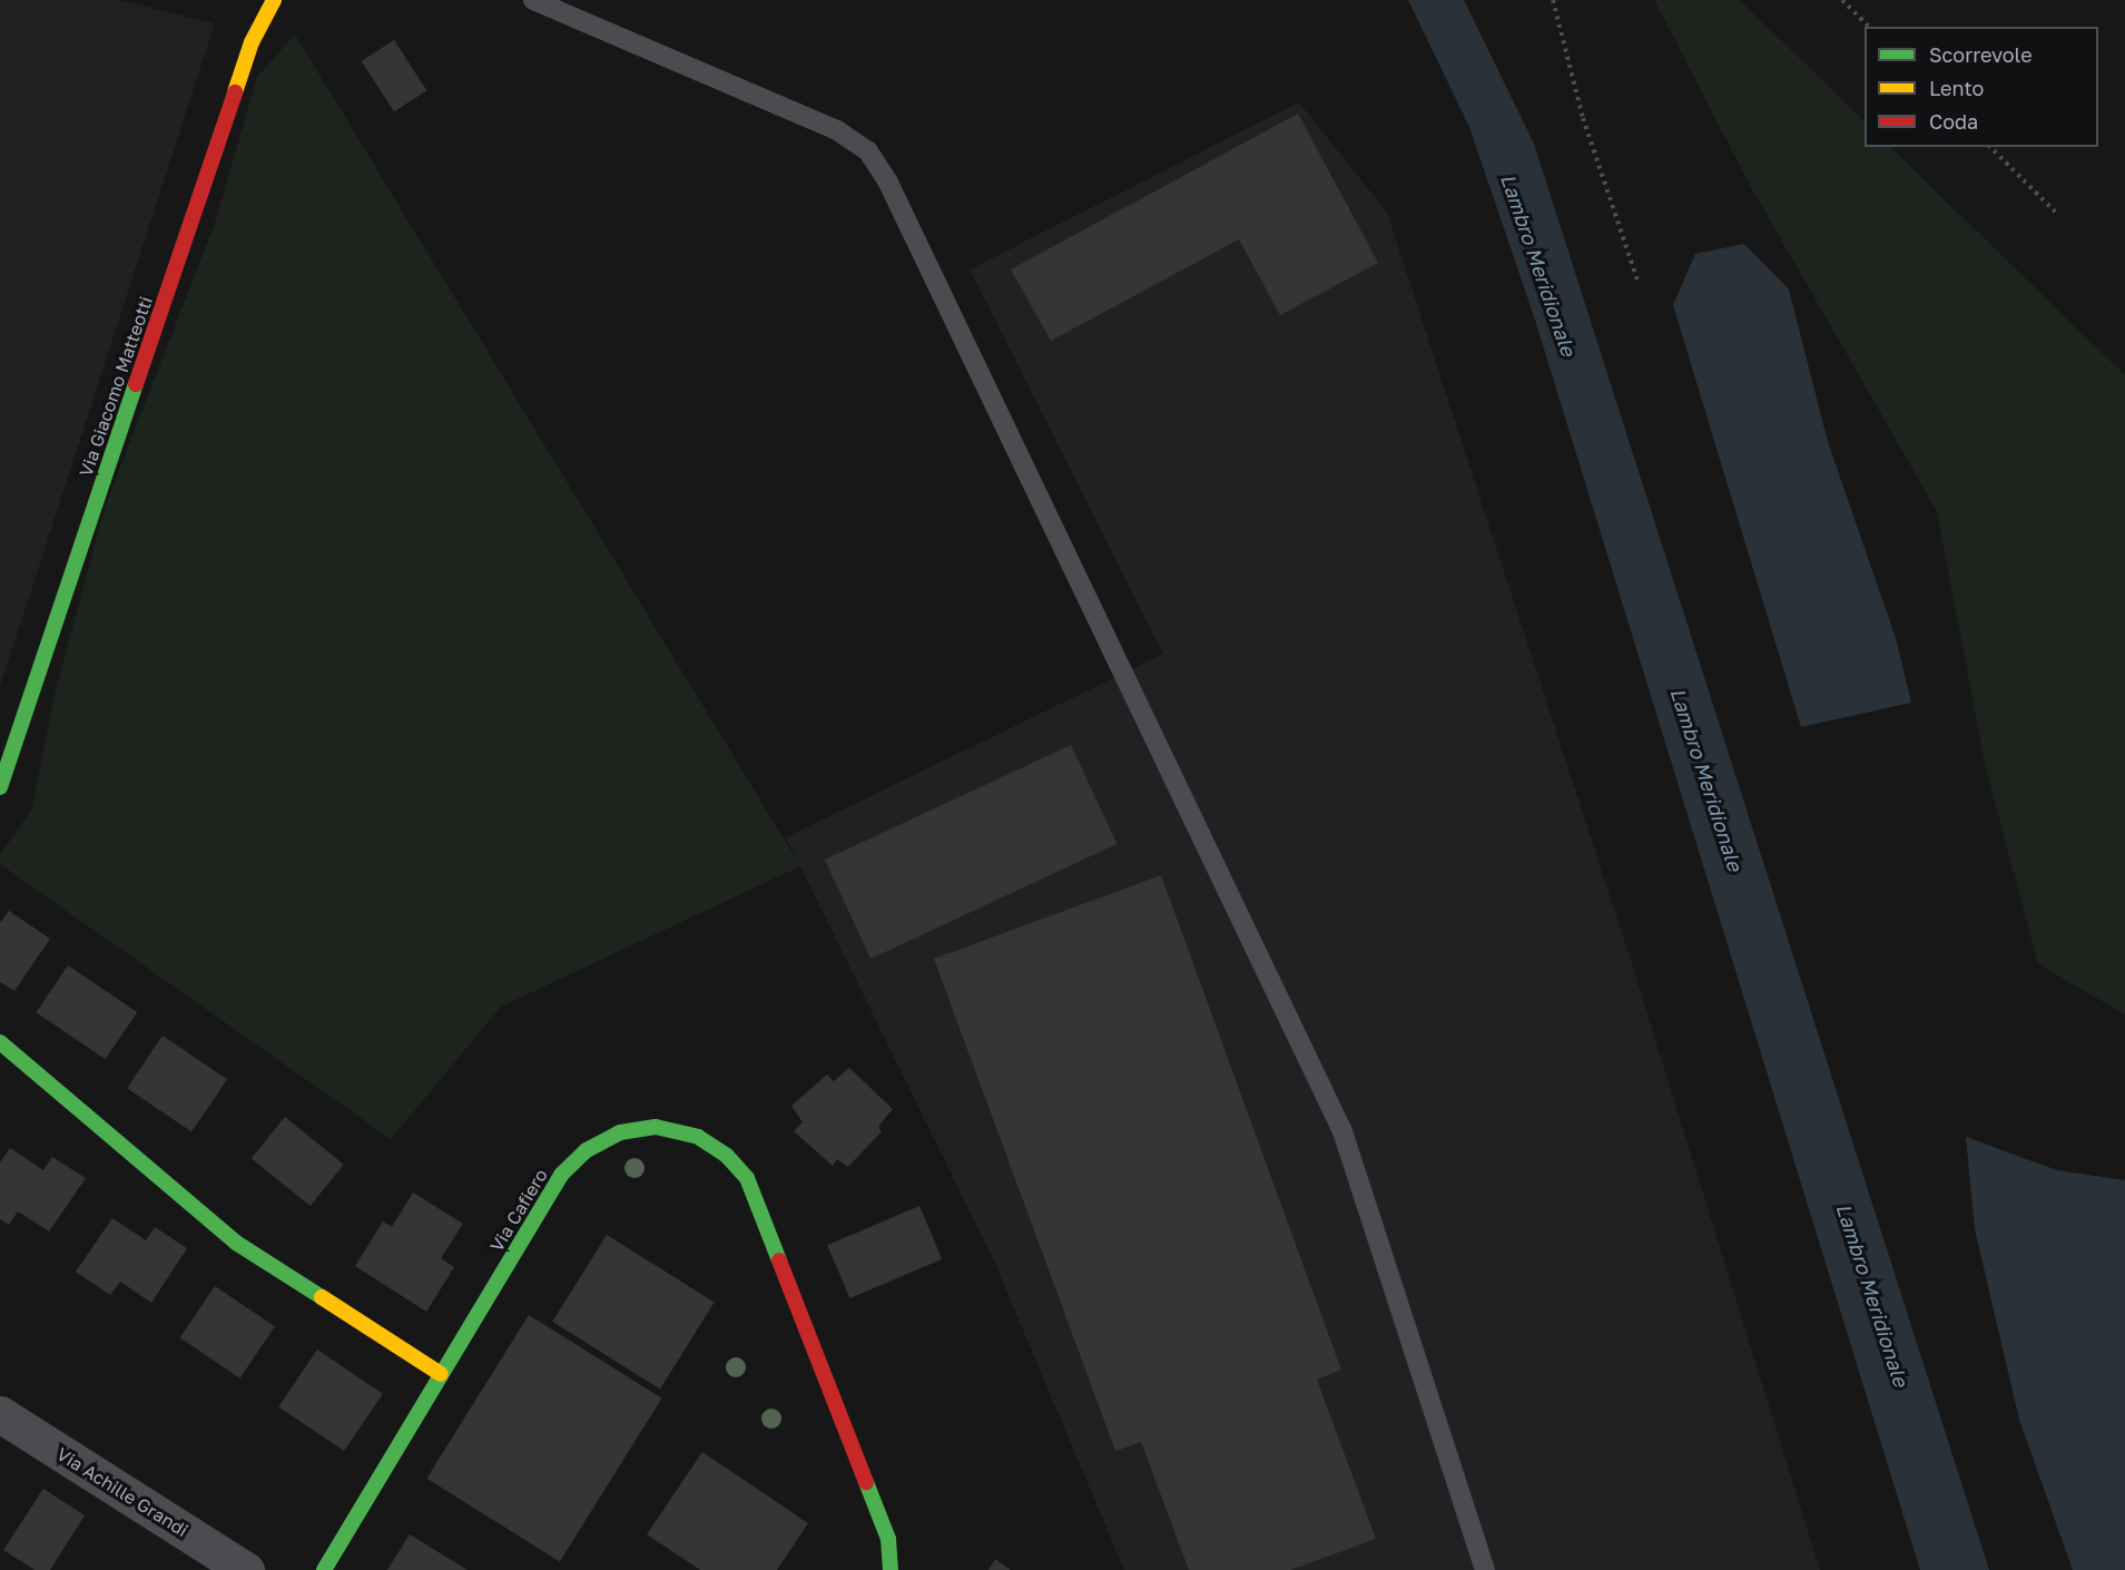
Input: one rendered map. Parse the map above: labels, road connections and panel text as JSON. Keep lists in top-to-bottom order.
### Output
{
  "streets": {
    "street": ["Via Giacomo Matteotti", "Via Cafiero", "Via Achille Grandi"]
  },
  "water": ["Lambro Meridionale"],
  "legend": ["Scorrevole", "Lento", "Coda"]
}
